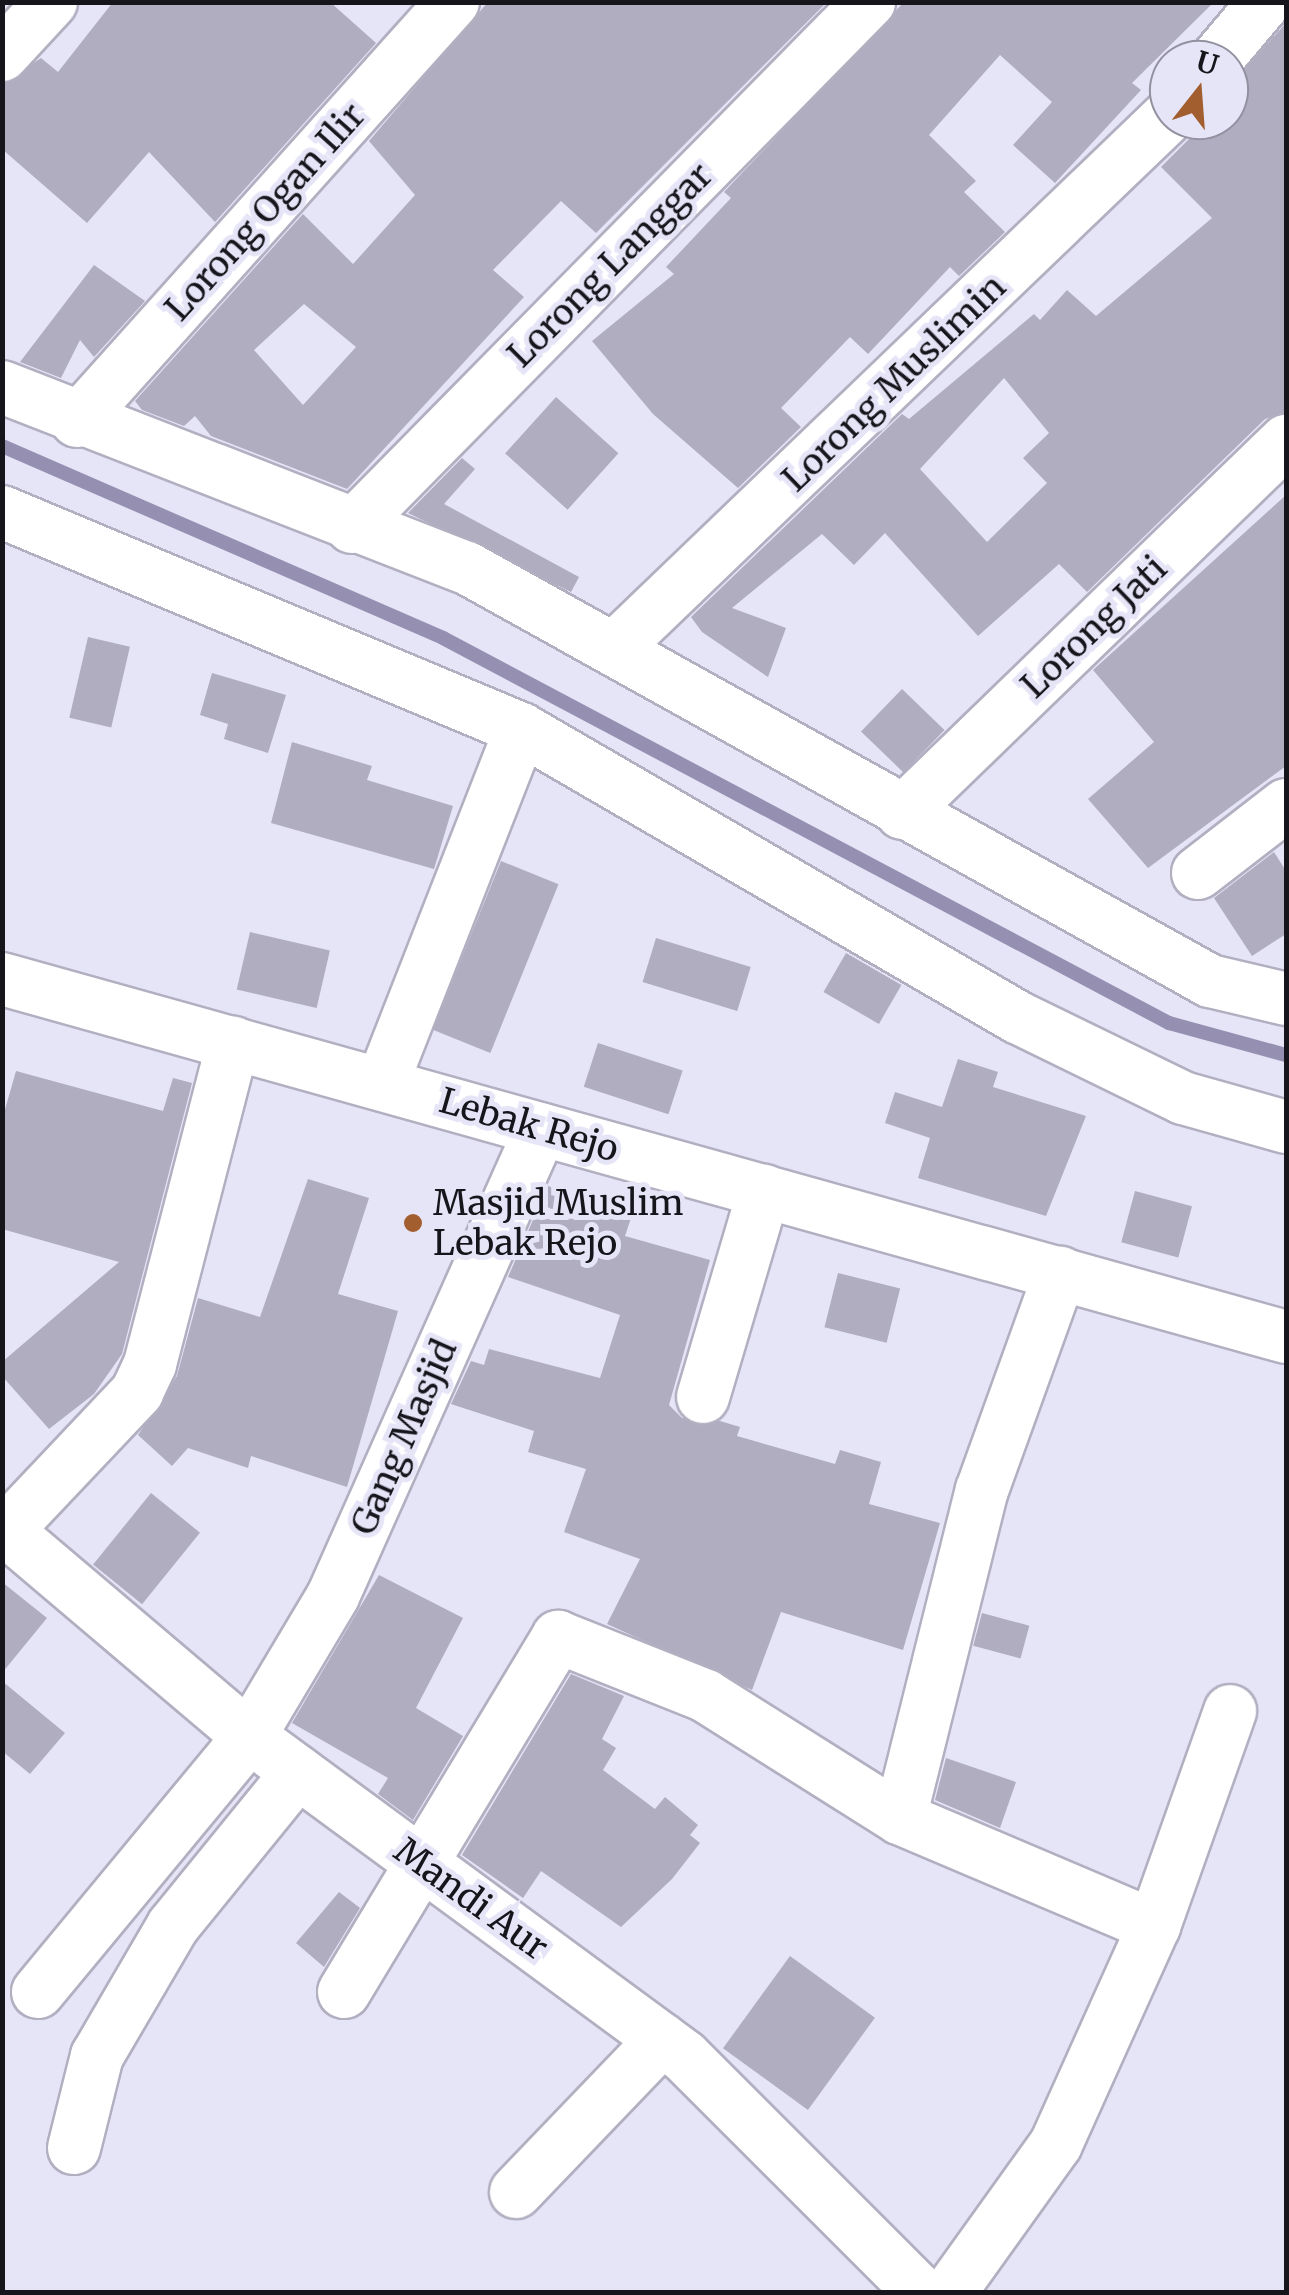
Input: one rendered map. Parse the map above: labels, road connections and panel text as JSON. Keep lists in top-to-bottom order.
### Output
{
  "streets": {
    "street": [
      "Lorong Ogan Ilir",
      "Lorong Langgar",
      "Lorong Muslimin",
      "Lorong Jati",
      "Lebak Rejo",
      "Gang Masjid",
      "Mandi Aur"
    ]
  },
  "crossings": [
    ["Lebak Rejo", "Gang Masjid"],
    ["Gang Masjid", "Mandi Aur"]
  ],
  "places": ["Masjid Muslim Lebak Rejo"],
  "north": "top"
}
